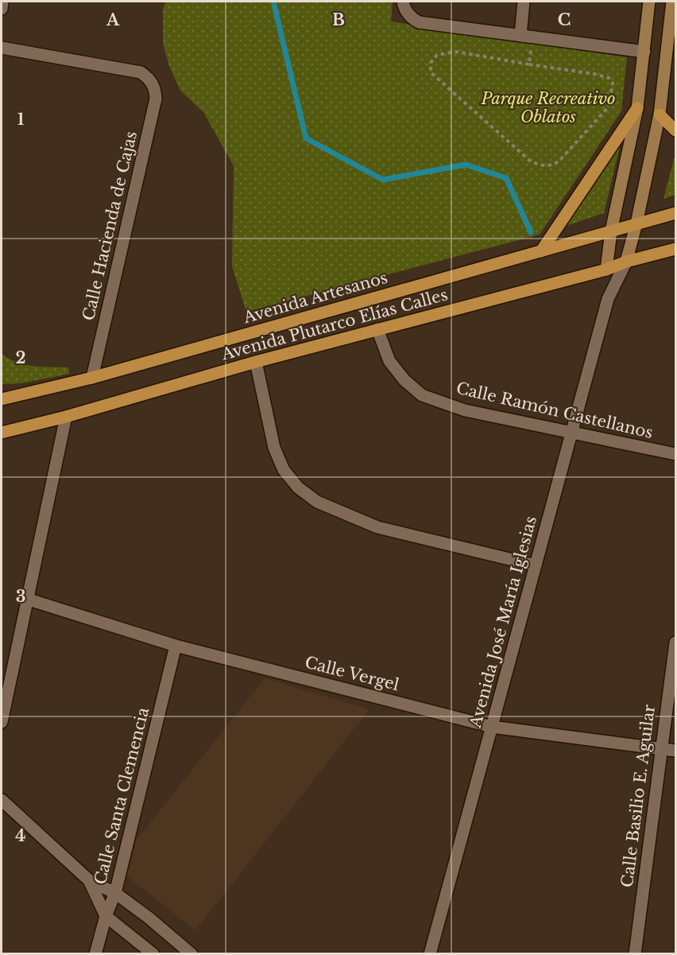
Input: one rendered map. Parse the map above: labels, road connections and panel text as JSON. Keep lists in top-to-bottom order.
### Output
{
  "streets": {
    "main road": ["Avenida Artesanos", "Avenida Plutarco Elías Calles", "Avenida José María Iglesias"],
    "street": [
      "Calle Hacienda de Cajas",
      "Calle Ramón Castellanos",
      "Calle Vergel",
      "Calle Santa Clemencia",
      "Calle Basilio E. Aguilar"
    ]
  },
  "crossings": [
    ["Calle Hacienda de Cajas", "Avenida Artesanos"],
    ["Avenida Artesanos", "Avenida José María Iglesias"],
    ["Avenida Plutarco Elías Calles", "Calle Ramón Castellanos"],
    ["Avenida Plutarco Elías Calles", "Avenida José María Iglesias"],
    ["Calle Ramón Castellanos", "Avenida José María Iglesias"],
    ["Avenida José María Iglesias", "Calle Vergel"],
    ["Calle Vergel", "Calle Santa Clemencia"],
    ["Calle Vergel", "Calle Basilio E. Aguilar"]
  ],
  "parks": ["Parque Recreativo Oblatos"],
  "grid": {
    "columns": ["A", "B", "C"],
    "rows": [
      "1",
      "2",
      "3",
      "4"
    ]
  }
}
